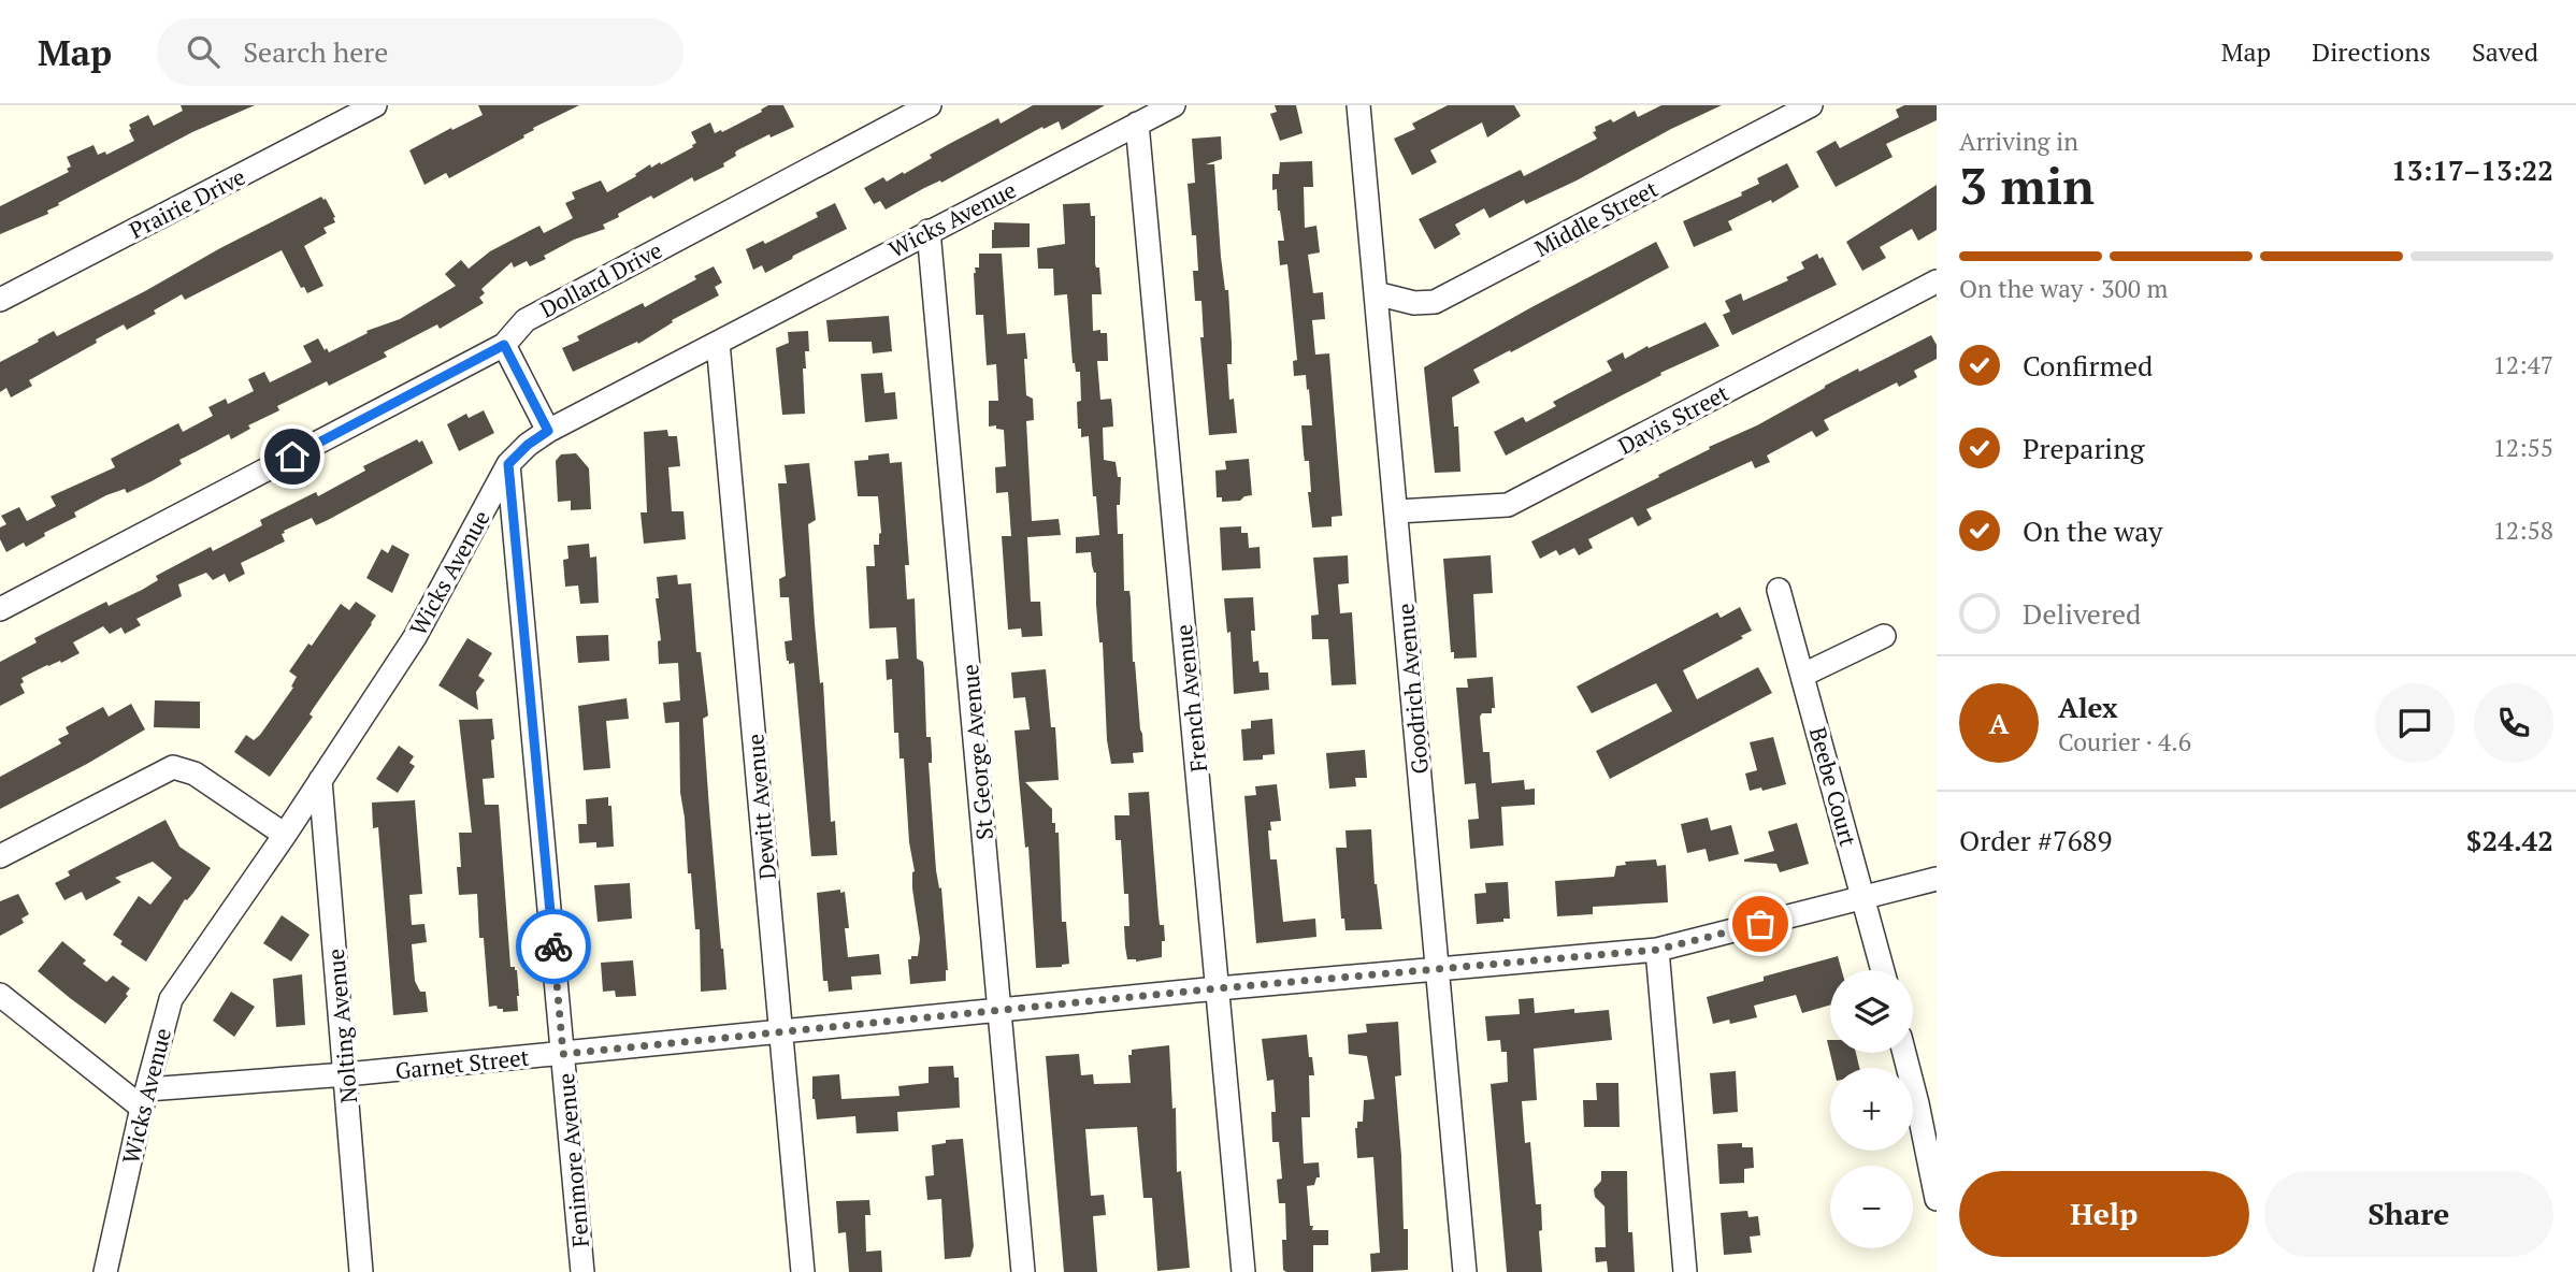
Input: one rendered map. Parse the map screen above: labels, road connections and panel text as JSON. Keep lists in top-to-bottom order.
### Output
{
  "streets": {
    "street": [
      "Prairie Drive",
      "Middle Street",
      "Wicks Avenue",
      "Dollard Drive",
      "Davis Street",
      "Goodrich Avenue",
      "French Avenue",
      "St George Avenue",
      "Beebe Court",
      "Dewitt Avenue",
      "Nolting Avenue",
      "Garnet Street",
      "Fenimore Avenue"
    ]
  },
  "crossings": [
    ["Middle Street", "Goodrich Avenue"],
    ["Wicks Avenue", "French Avenue"],
    ["Wicks Avenue", "St George Avenue"],
    ["Wicks Avenue", "Dewitt Avenue"],
    ["Wicks Avenue", "Nolting Avenue"],
    ["Wicks Avenue", "Garnet Street"],
    ["Wicks Avenue", "Fenimore Avenue"],
    ["Davis Street", "Goodrich Avenue"],
    ["Goodrich Avenue", "Garnet Street"],
    ["French Avenue", "Garnet Street"],
    ["St George Avenue", "Garnet Street"],
    ["Beebe Court", "Garnet Street"],
    ["Dewitt Avenue", "Garnet Street"],
    ["Nolting Avenue", "Garnet Street"],
    ["Garnet Street", "Fenimore Avenue"]
  ],
  "page": {
    "header": "Map",
    "search": "Search here",
    "nav": ["Map", "Directions", "Saved"],
    "heading": ["3 min", "Arriving in", "13:17–13:22"],
    "panel": [
      "Alex",
      "Courier · 4.6",
      "Order #7689",
      "$24.42"
    ],
    "bar": "On the way · 300 m",
    "list": [
      ["Confirmed", "12:47"],
      ["Preparing", "12:55"],
      ["On the way", "12:58"],
      "Delivered"
    ],
    "round": "A",
    "map_buttons": ["+", "−"],
    "buttons": ["Help", "Share"]
  }
}
